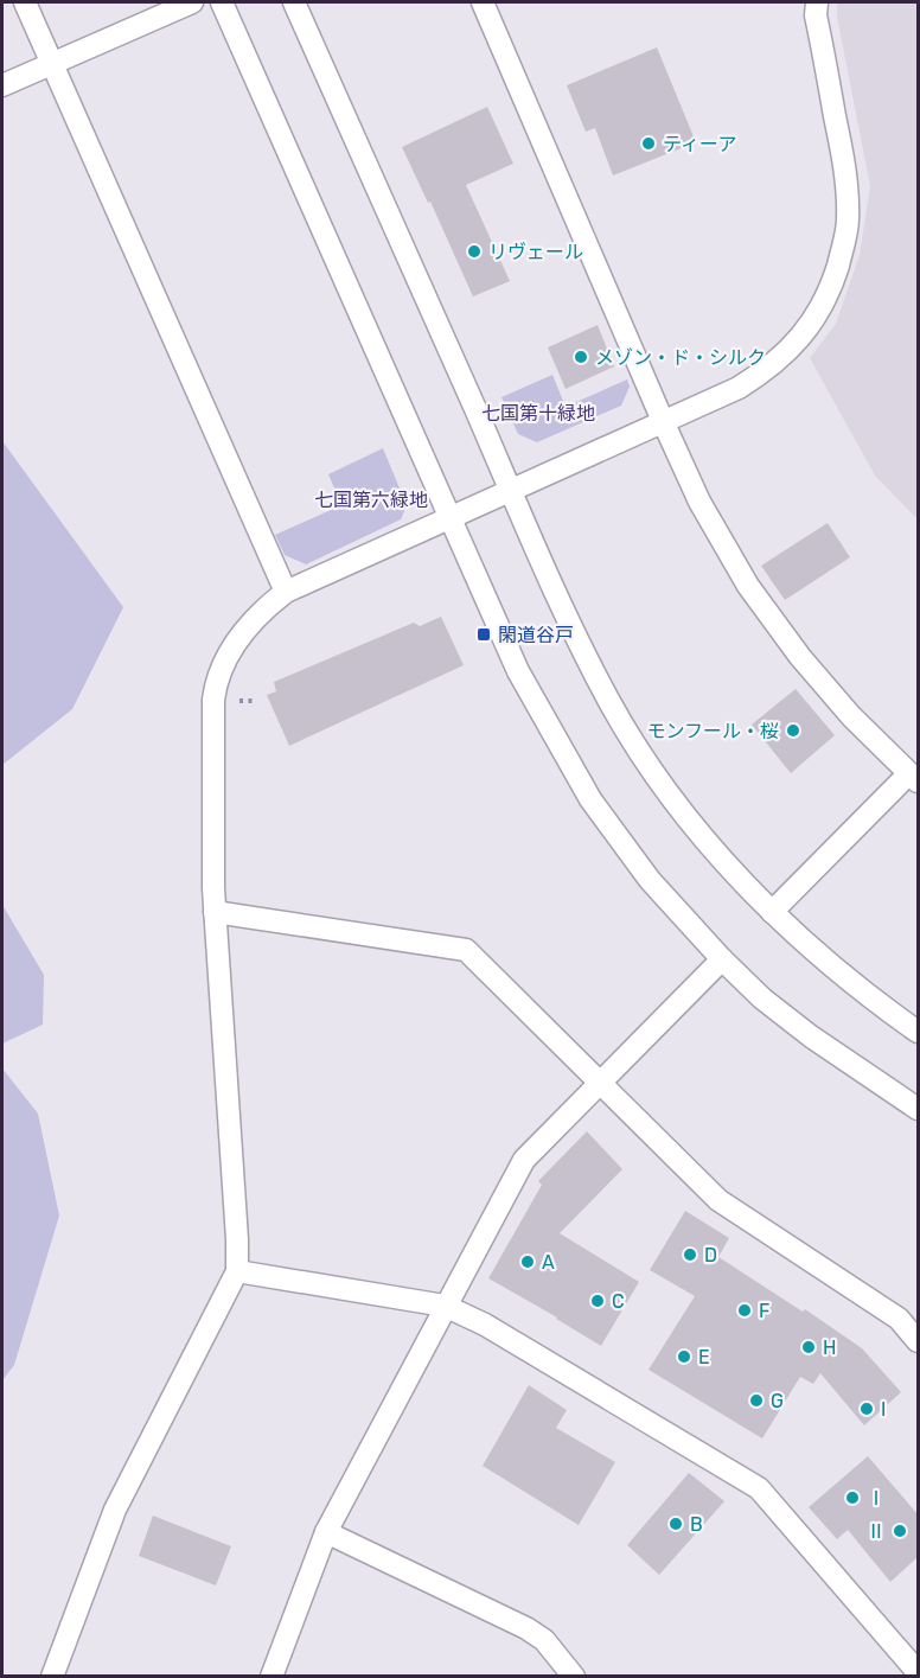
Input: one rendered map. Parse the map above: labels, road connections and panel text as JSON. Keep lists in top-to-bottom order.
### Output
{
  "parks": ["七国第十緑地", "七国第六緑地"],
  "places": {
    "other": [
      "ティーア",
      "リヴェール",
      "メゾン・ド・シルク",
      "モンフール・桜",
      "D",
      "A",
      "C",
      "F",
      "H",
      "E",
      "G",
      "I",
      "Ⅰ",
      "B",
      "Ⅱ"
    ],
    "transit": ["閑道谷戸"]
  }
}
